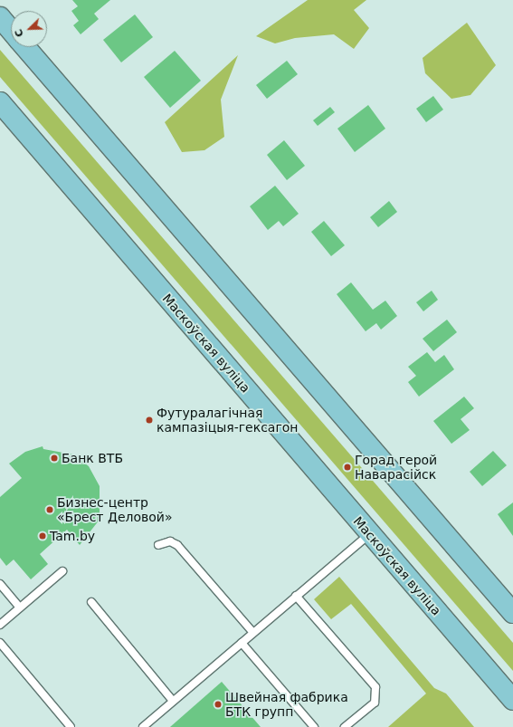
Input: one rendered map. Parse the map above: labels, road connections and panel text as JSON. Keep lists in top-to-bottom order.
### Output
{
  "streets": {
    "main road": ["Маскоўская вуліца"]
  },
  "places": [
    "Футуралагічная кампазіцыя-гексагон",
    "Банк ВТБ",
    "Горад герой Наварасійск",
    "Бизнес-центр «Брест Деловой»",
    "Tam.by",
    "Швейная фабрика БТК групп"
  ],
  "north": "bottom left"
}
